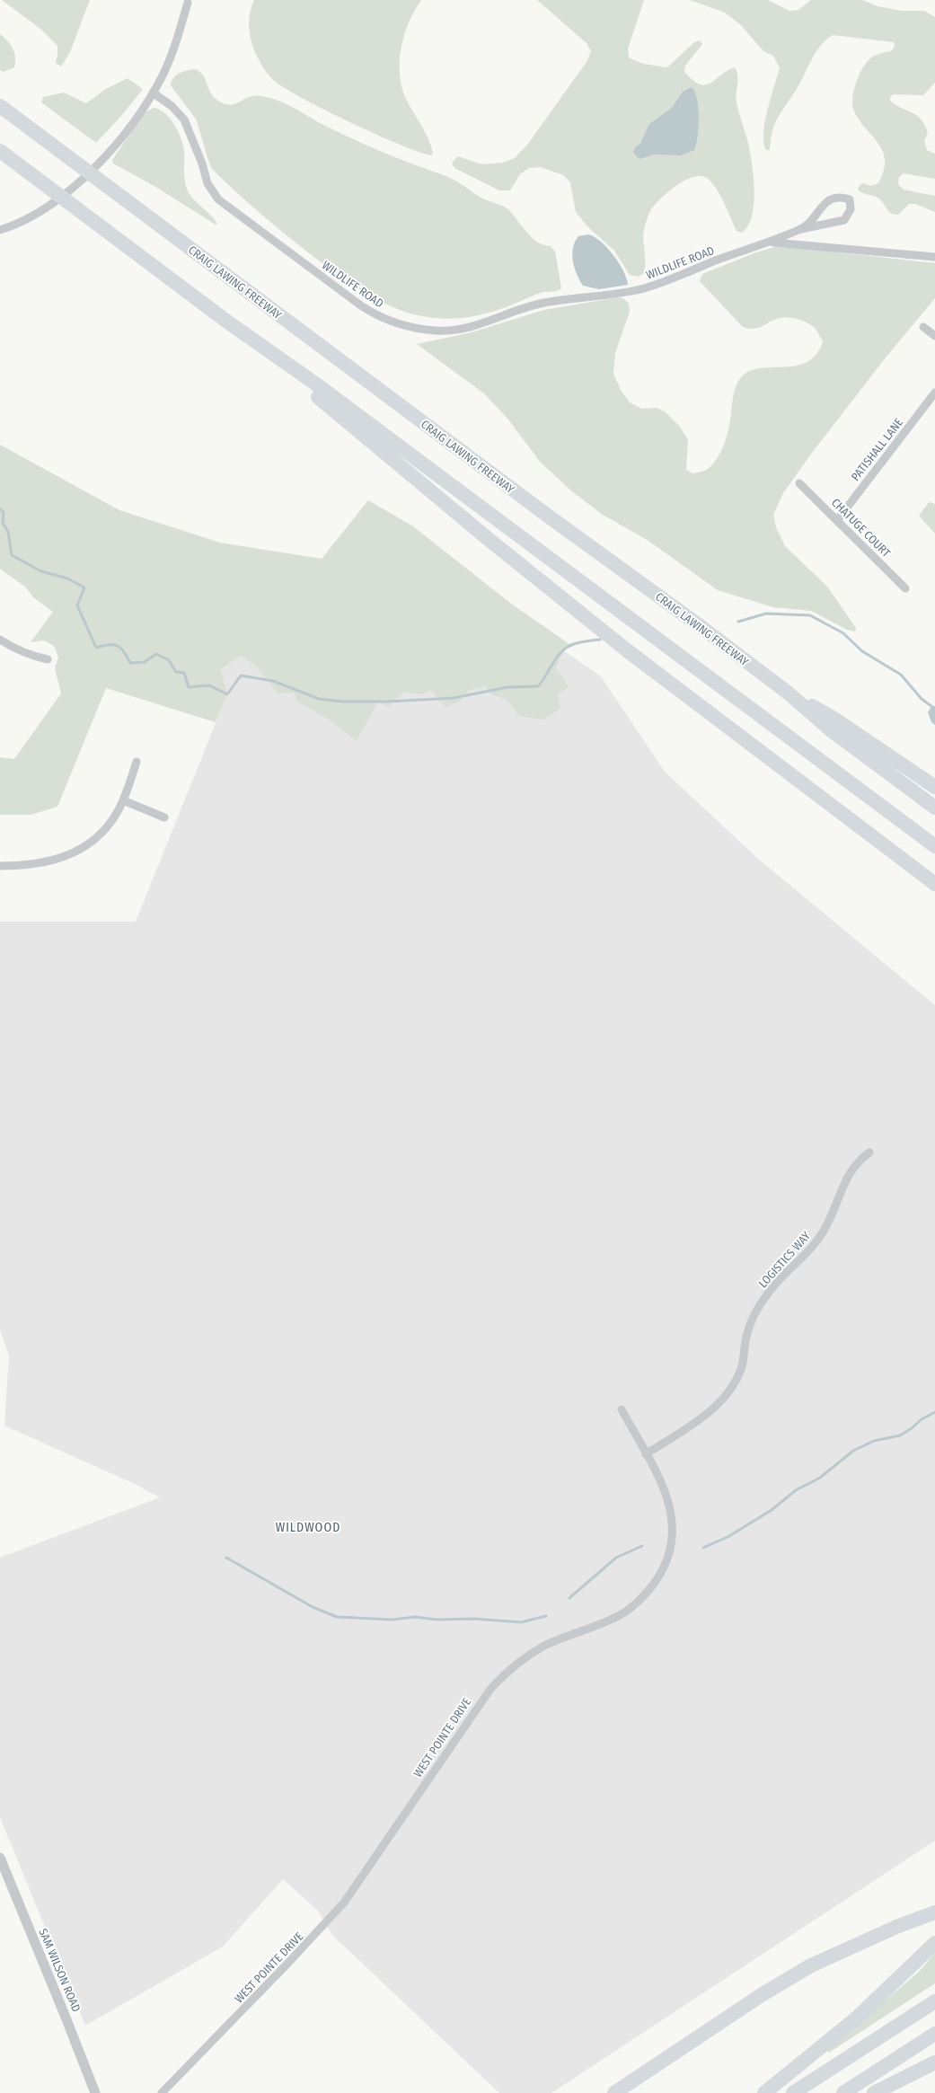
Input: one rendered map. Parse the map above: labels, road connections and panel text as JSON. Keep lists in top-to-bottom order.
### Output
{
  "streets": {
    "highway": ["CRAIG LAWING FREEWAY"],
    "street": [
      "WILDLIFE ROAD",
      "PATISHALL LANE",
      "CHATUGE COURT",
      "LOGISTICS WAY",
      "WEST POINTE DRIVE",
      "SAM WILSON ROAD"
    ]
  },
  "crossings": [
    ["PATISHALL LANE", "CHATUGE COURT"],
    ["LOGISTICS WAY", "WEST POINTE DRIVE"]
  ],
  "districts": ["WILDWOOD"]
}
